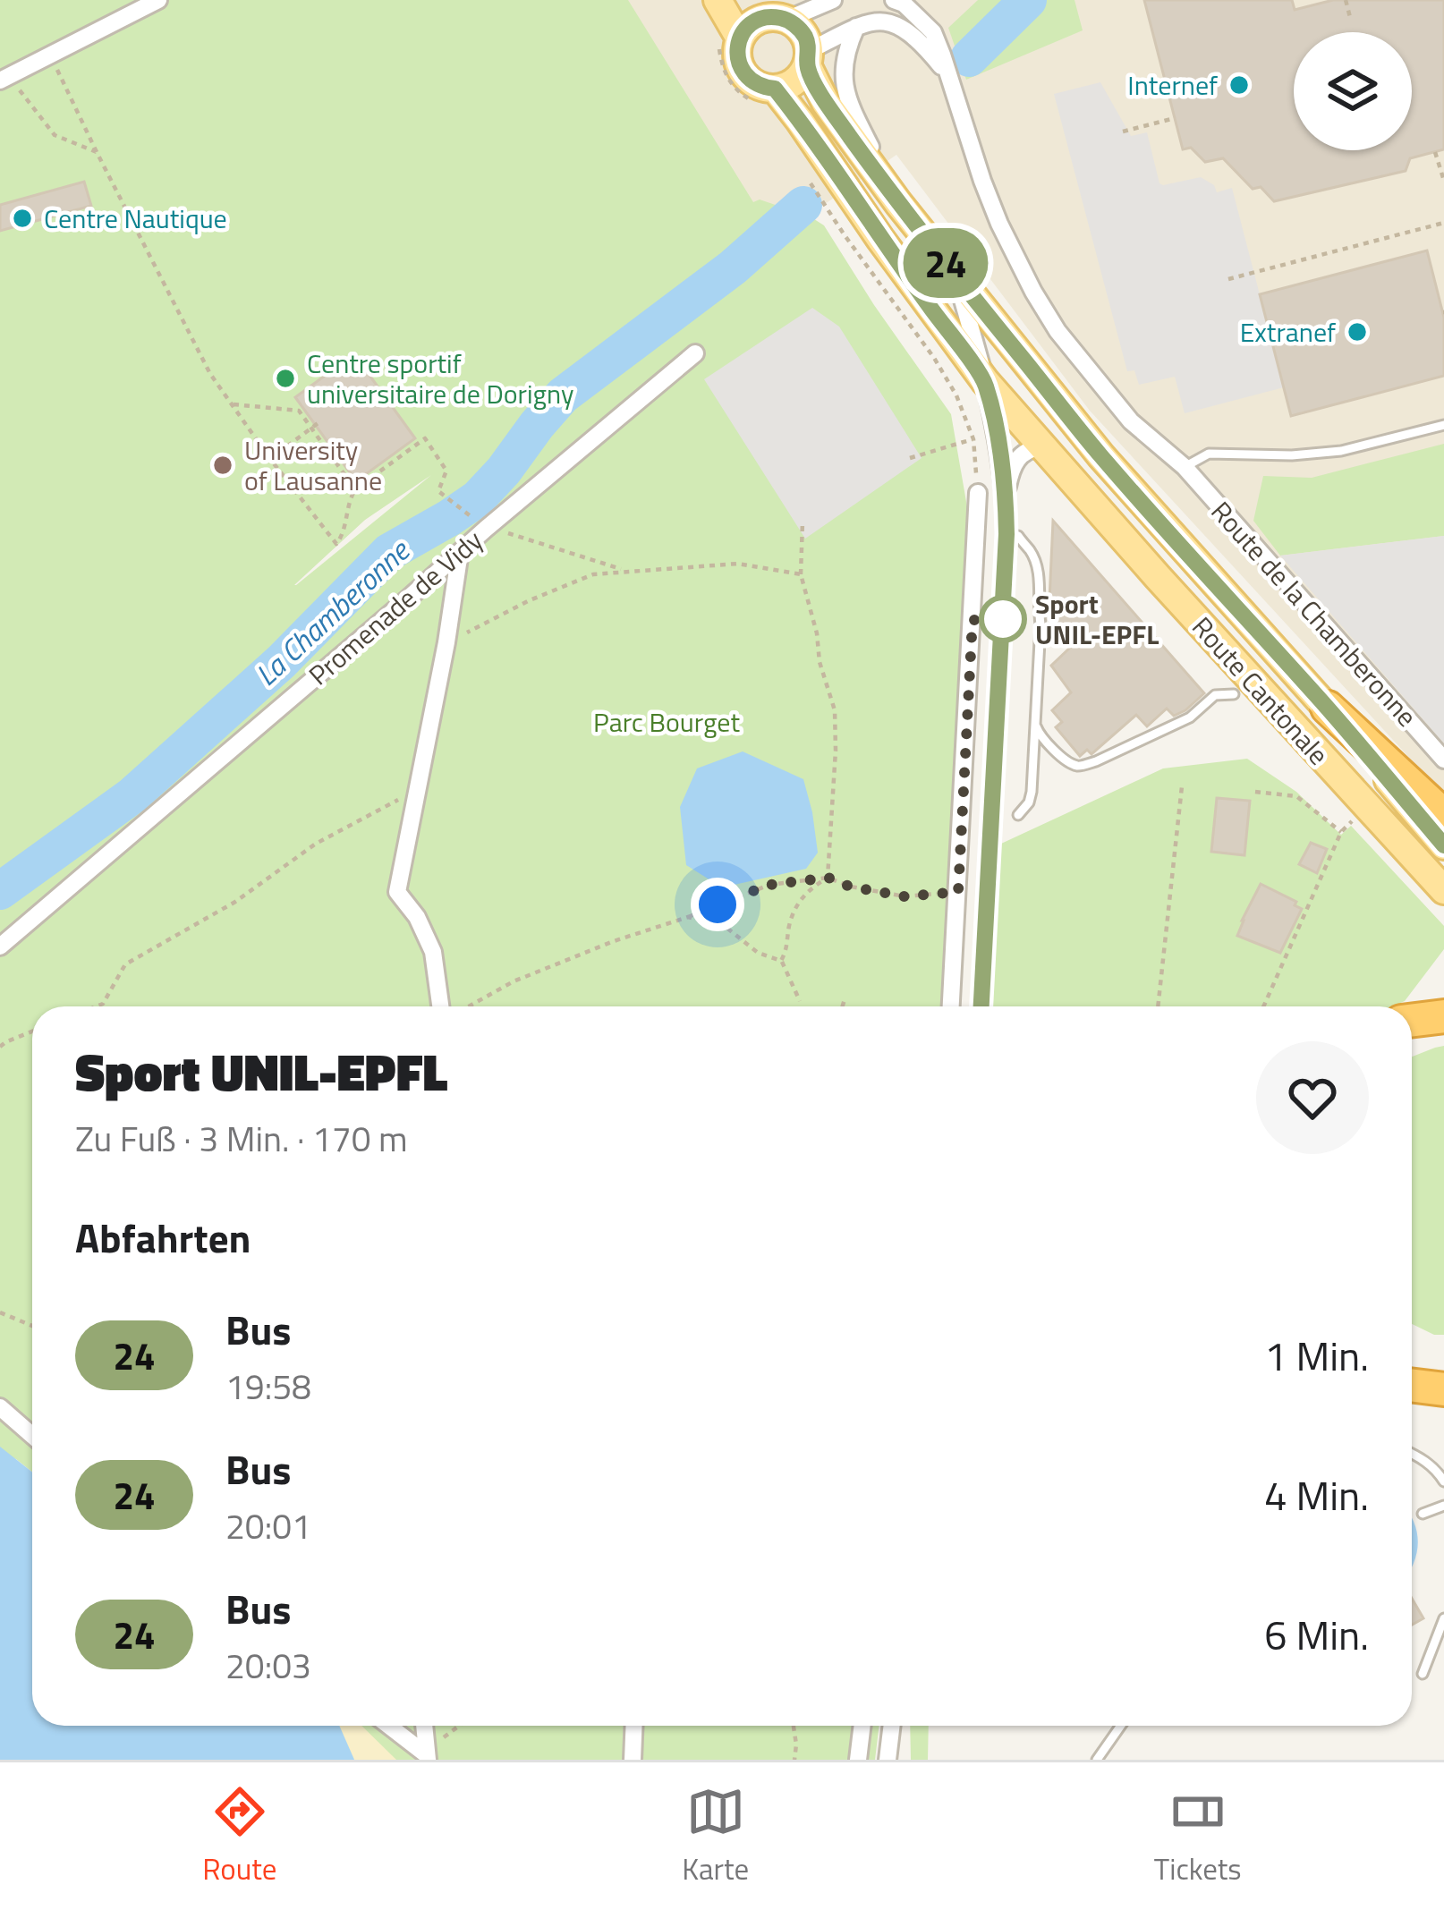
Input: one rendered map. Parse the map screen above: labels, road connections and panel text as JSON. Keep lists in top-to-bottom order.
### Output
{
  "streets": {
    "main road": ["Route Cantonale"],
    "street": ["Promenade de Vidy", "Route de la Chamberonne"]
  },
  "water": ["La Chamberonne"],
  "parks": ["Parc Bourget"],
  "places": [
    "Internef",
    "Centre Nautique",
    "Extranef",
    "Centre sportif universitaire de Dorigny",
    "University of Lausanne",
    "Sport UNIL-EPFL"
  ],
  "lines": ["bus line 24"],
  "page": {
    "on_map": "24",
    "heading": [
      ["Sport UNIL-EPFL", "Zu Fuß · 3 Min. · 170 m"],
      "Abfahrten"
    ],
    "list": [
      {
        "mark": "24",
        "name": "Bus",
        "note": "19:58",
        "value": "1 Min."
      },
      {
        "mark": "24",
        "name": "Bus",
        "note": "20:01",
        "value": "4 Min."
      },
      {
        "mark": "24",
        "name": "Bus",
        "note": "20:03",
        "value": "6 Min."
      }
    ],
    "tabs": ["Route", "Karte", "Tickets"]
  }
}
